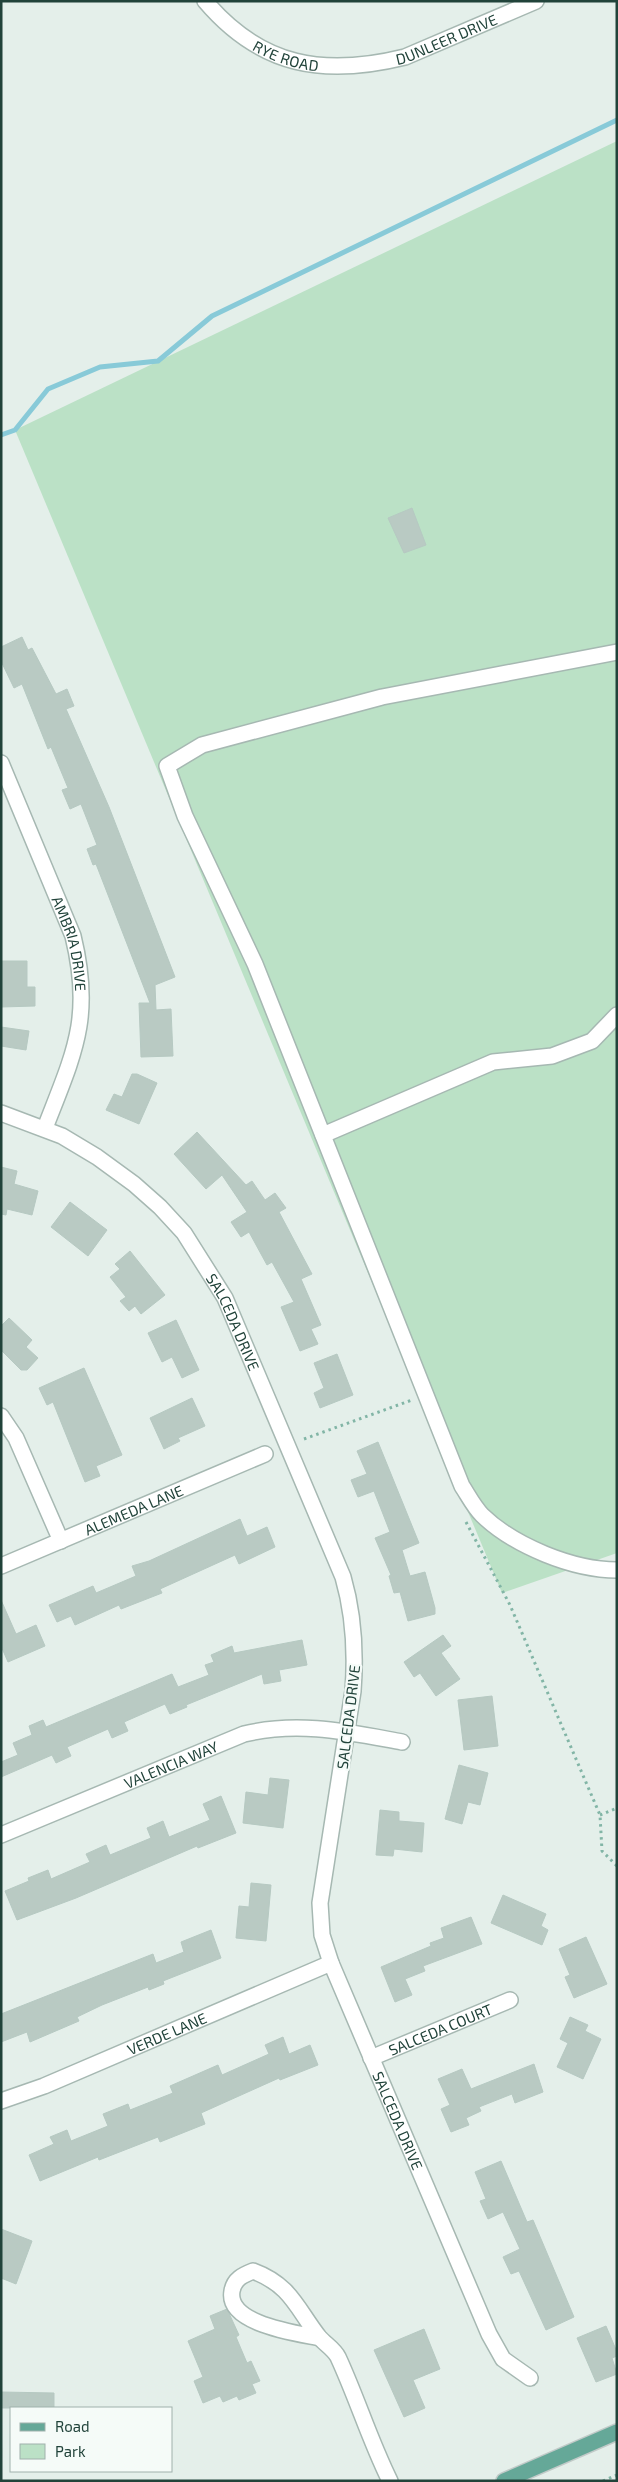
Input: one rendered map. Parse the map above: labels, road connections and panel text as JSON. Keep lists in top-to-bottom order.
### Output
{
  "streets": {
    "street": [
      "DUNLEER DRIVE",
      "RYE ROAD",
      "AMBRIA DRIVE",
      "SALCEDA DRIVE",
      "ALEMEDA LANE",
      "VALENCIA WAY",
      "SALCEDA COURT",
      "VERDE LANE"
    ]
  },
  "crossings": [
    ["DUNLEER DRIVE", "RYE ROAD"],
    ["AMBRIA DRIVE", "SALCEDA DRIVE"],
    ["SALCEDA DRIVE", "VALENCIA WAY"],
    ["SALCEDA DRIVE", "SALCEDA COURT"],
    ["SALCEDA DRIVE", "VERDE LANE"]
  ],
  "legend": ["Road", "Park"]
}
